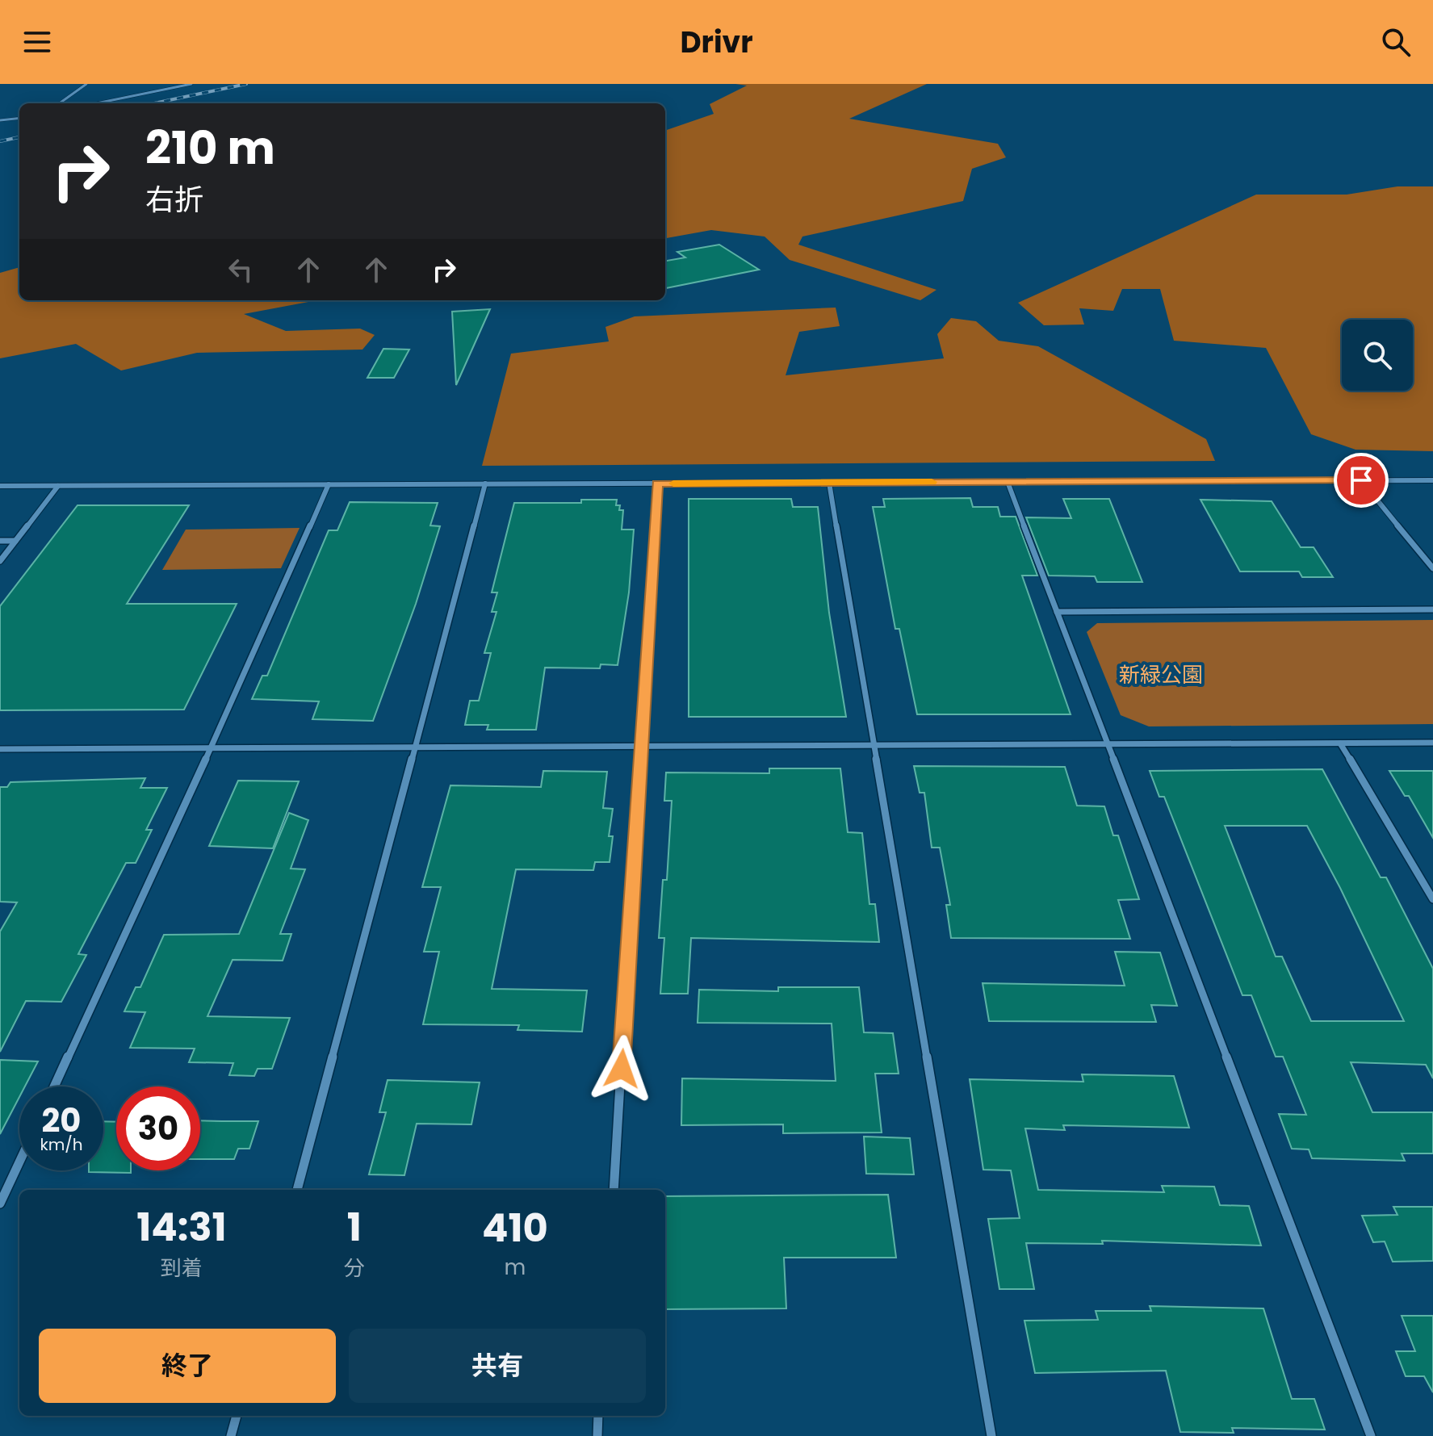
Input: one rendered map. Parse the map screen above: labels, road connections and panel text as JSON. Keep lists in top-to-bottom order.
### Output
{
  "parks": ["新緑公園"],
  "page": {
    "header": "Drivr",
    "turn": ["210 m", "右折"],
    "speed": "20 km/h",
    "limit": "30",
    "eta": [
      "14:31",
      "到着",
      "1",
      "分",
      "410",
      "m"
    ],
    "buttons": ["終了", "共有"]
  }
}
